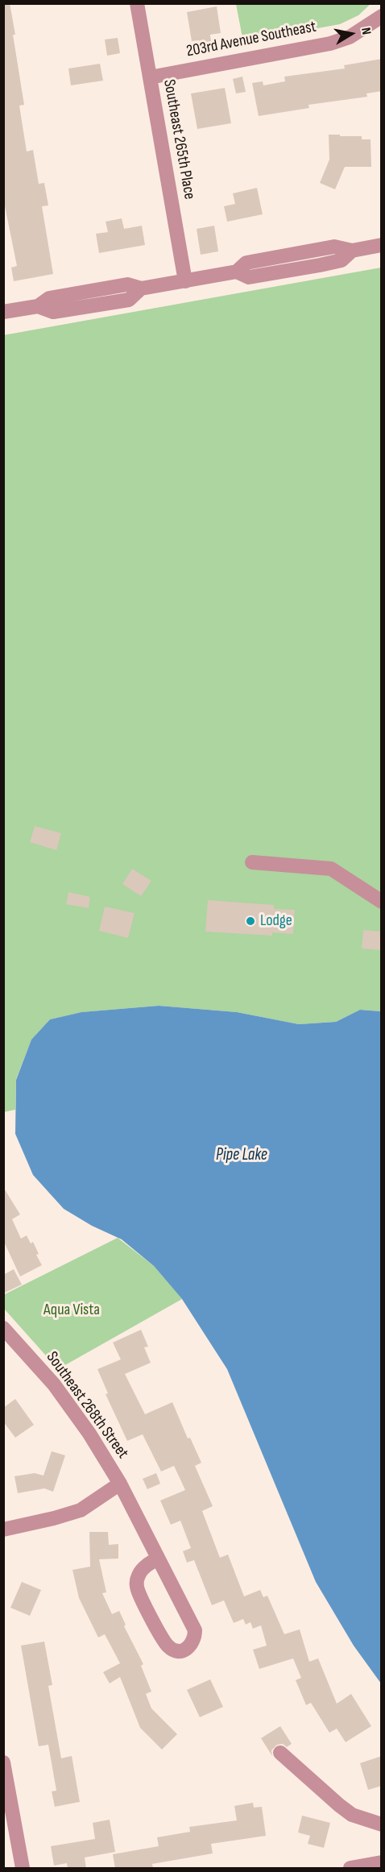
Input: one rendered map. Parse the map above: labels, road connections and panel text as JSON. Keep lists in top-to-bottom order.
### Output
{
  "streets": {
    "street": ["203rd Avenue Southeast", "Southeast 265th Place", "Southeast 268th Street"]
  },
  "crossings": [
    ["203rd Avenue Southeast", "Southeast 265th Place"]
  ],
  "water": ["Pipe Lake"],
  "parks": ["Aqua Vista"],
  "places": ["Lodge"],
  "north": "right"
}
